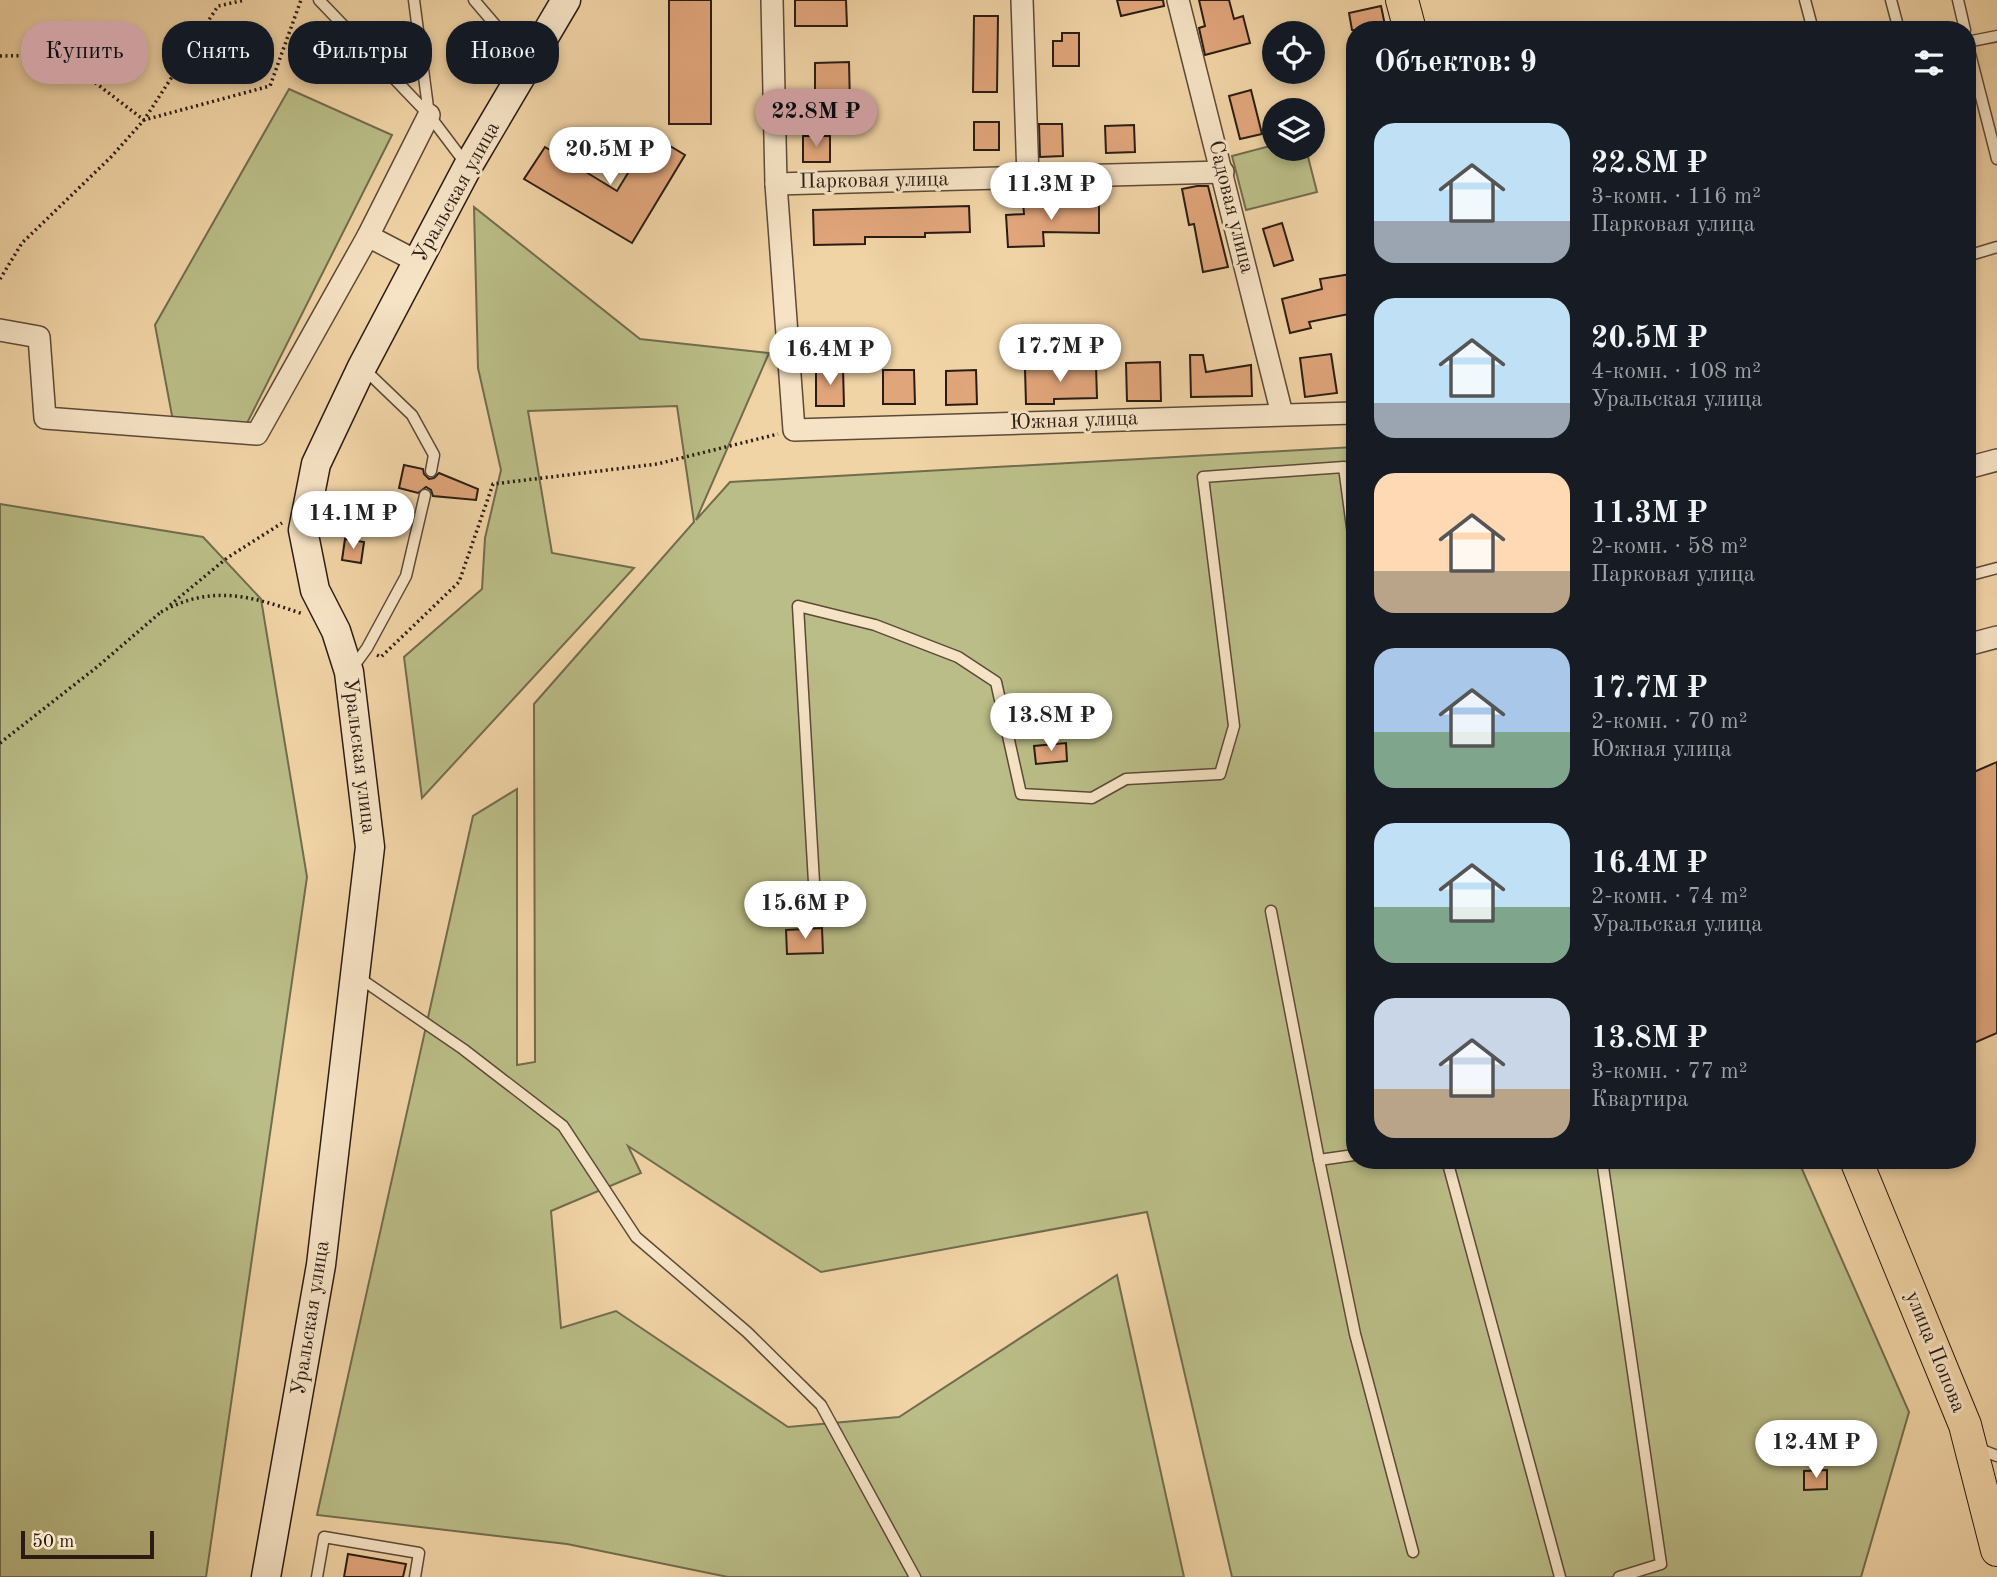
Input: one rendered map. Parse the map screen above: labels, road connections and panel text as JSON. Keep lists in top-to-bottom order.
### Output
{
  "streets": {
    "main road": ["улица Попова"],
    "street": [
      "Парковая улица",
      "Уральская улица",
      "Садовая улица",
      "Южная улица"
    ]
  },
  "crossings": [
    ["Парковая улица", "Садовая улица"],
    ["Садовая улица", "Южная улица"]
  ],
  "scale_bar": "50 m",
  "page": {
    "chip": [
      "Купить",
      "Снять",
      "Фильтры",
      "Новое"
    ],
    "heading": "Объектов: 9",
    "price": [
      "22.8M ₽",
      "20.5M ₽",
      "11.3M ₽",
      "17.7M ₽",
      "16.4M ₽",
      "14.1M ₽",
      "13.8M ₽",
      "15.6M ₽",
      "12.4M ₽"
    ],
    "list": [
      {
        "name": "22.8M ₽",
        "note": "3-комн. · 116 m² · Парковая улица"
      },
      {
        "name": "20.5M ₽",
        "note": "4-комн. · 108 m² · Уральская улица"
      },
      {
        "name": "11.3M ₽",
        "note": "2-комн. · 58 m² · Парковая улица"
      },
      {
        "name": "17.7M ₽",
        "note": "2-комн. · 70 m² · Южная улица"
      },
      {
        "name": "16.4M ₽",
        "note": "2-комн. · 74 m² · Уральская улица"
      },
      {
        "name": "13.8M ₽",
        "note": "3-комн. · 77 m² · Квартира"
      }
    ],
    "scale": "50 m"
  }
}
